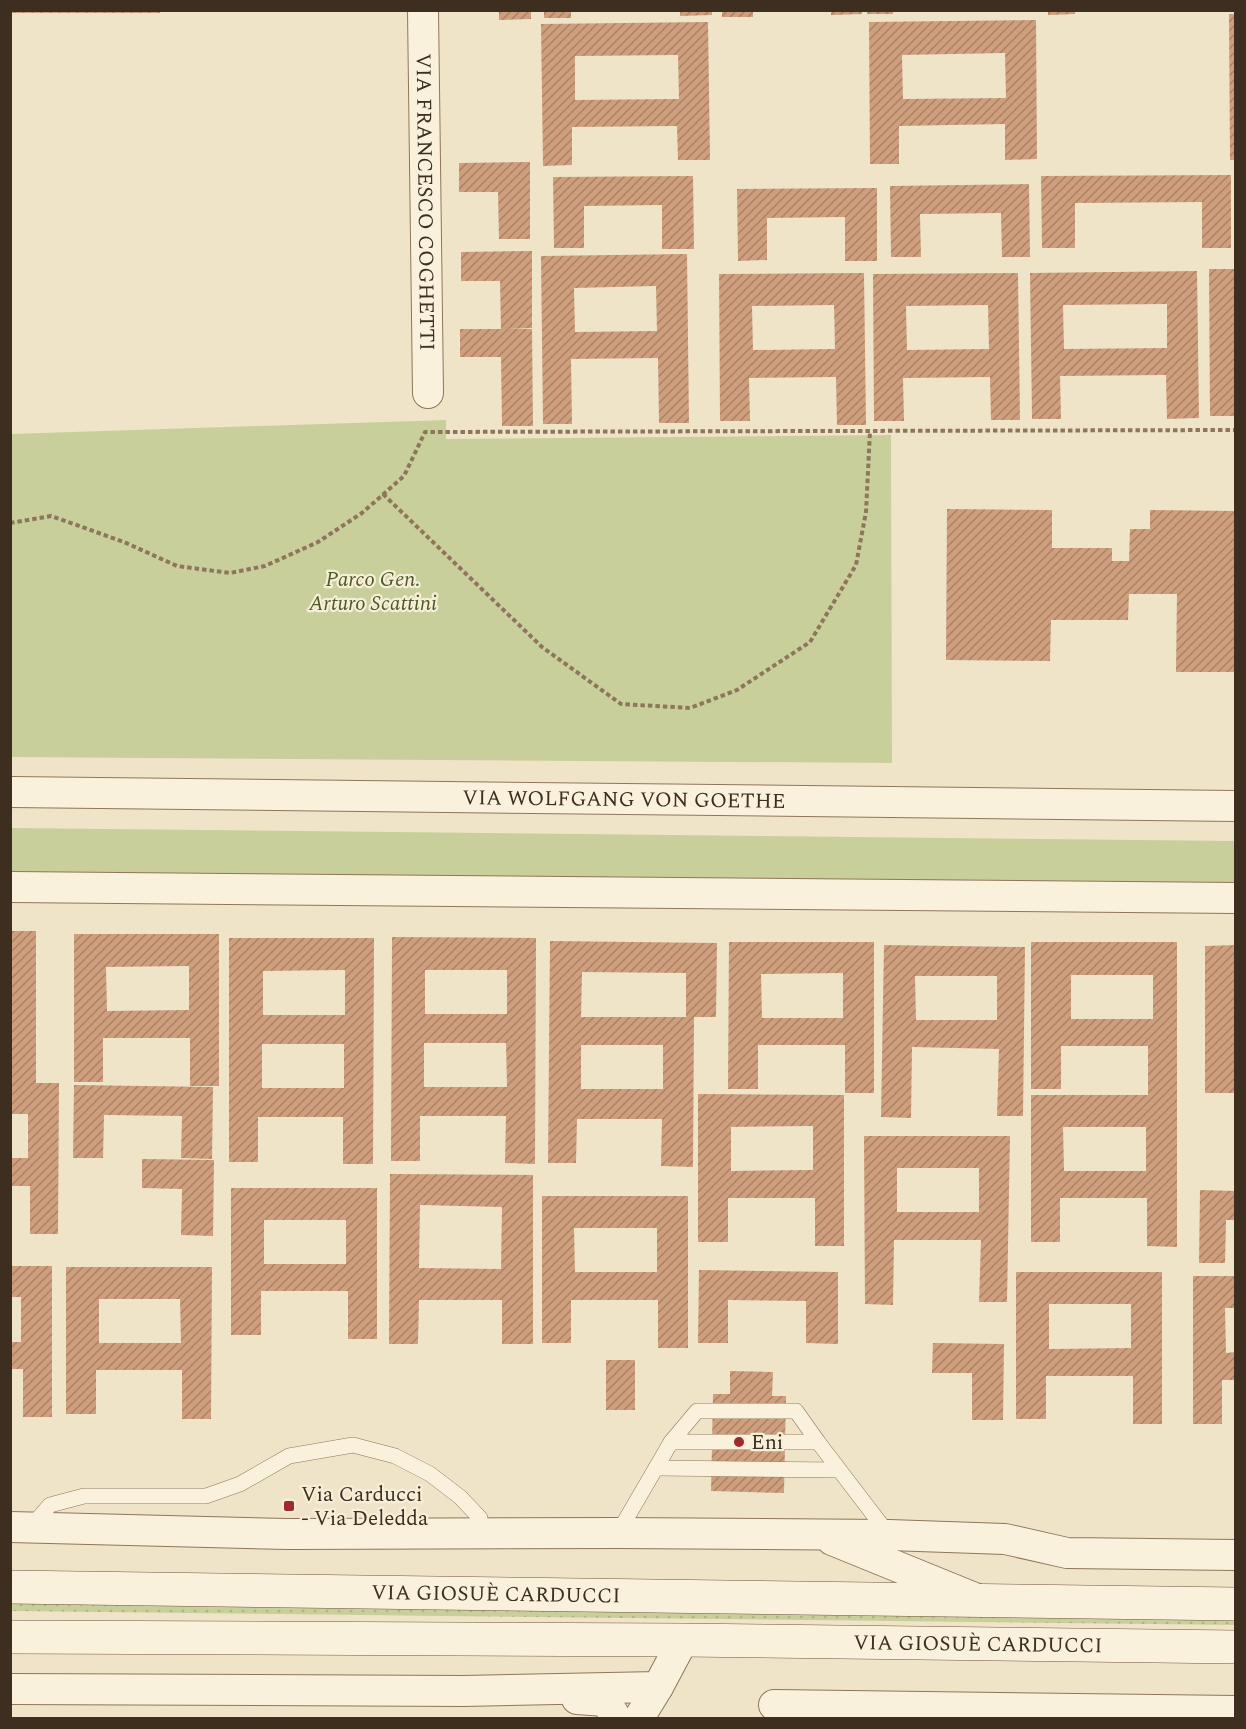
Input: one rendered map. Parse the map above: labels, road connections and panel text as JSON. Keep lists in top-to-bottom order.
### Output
{
  "streets": {
    "main road": ["VIA GIOSUÈ CARDUCCI"],
    "street": ["VIA FRANCESCO COGHETTI", "VIA WOLFGANG VON GOETHE"]
  },
  "parks": ["Parco Gen. Arturo Scattini"],
  "places": {
    "other": ["Eni"],
    "transit": ["Via Carducci - Via Deledda"]
  }
}
